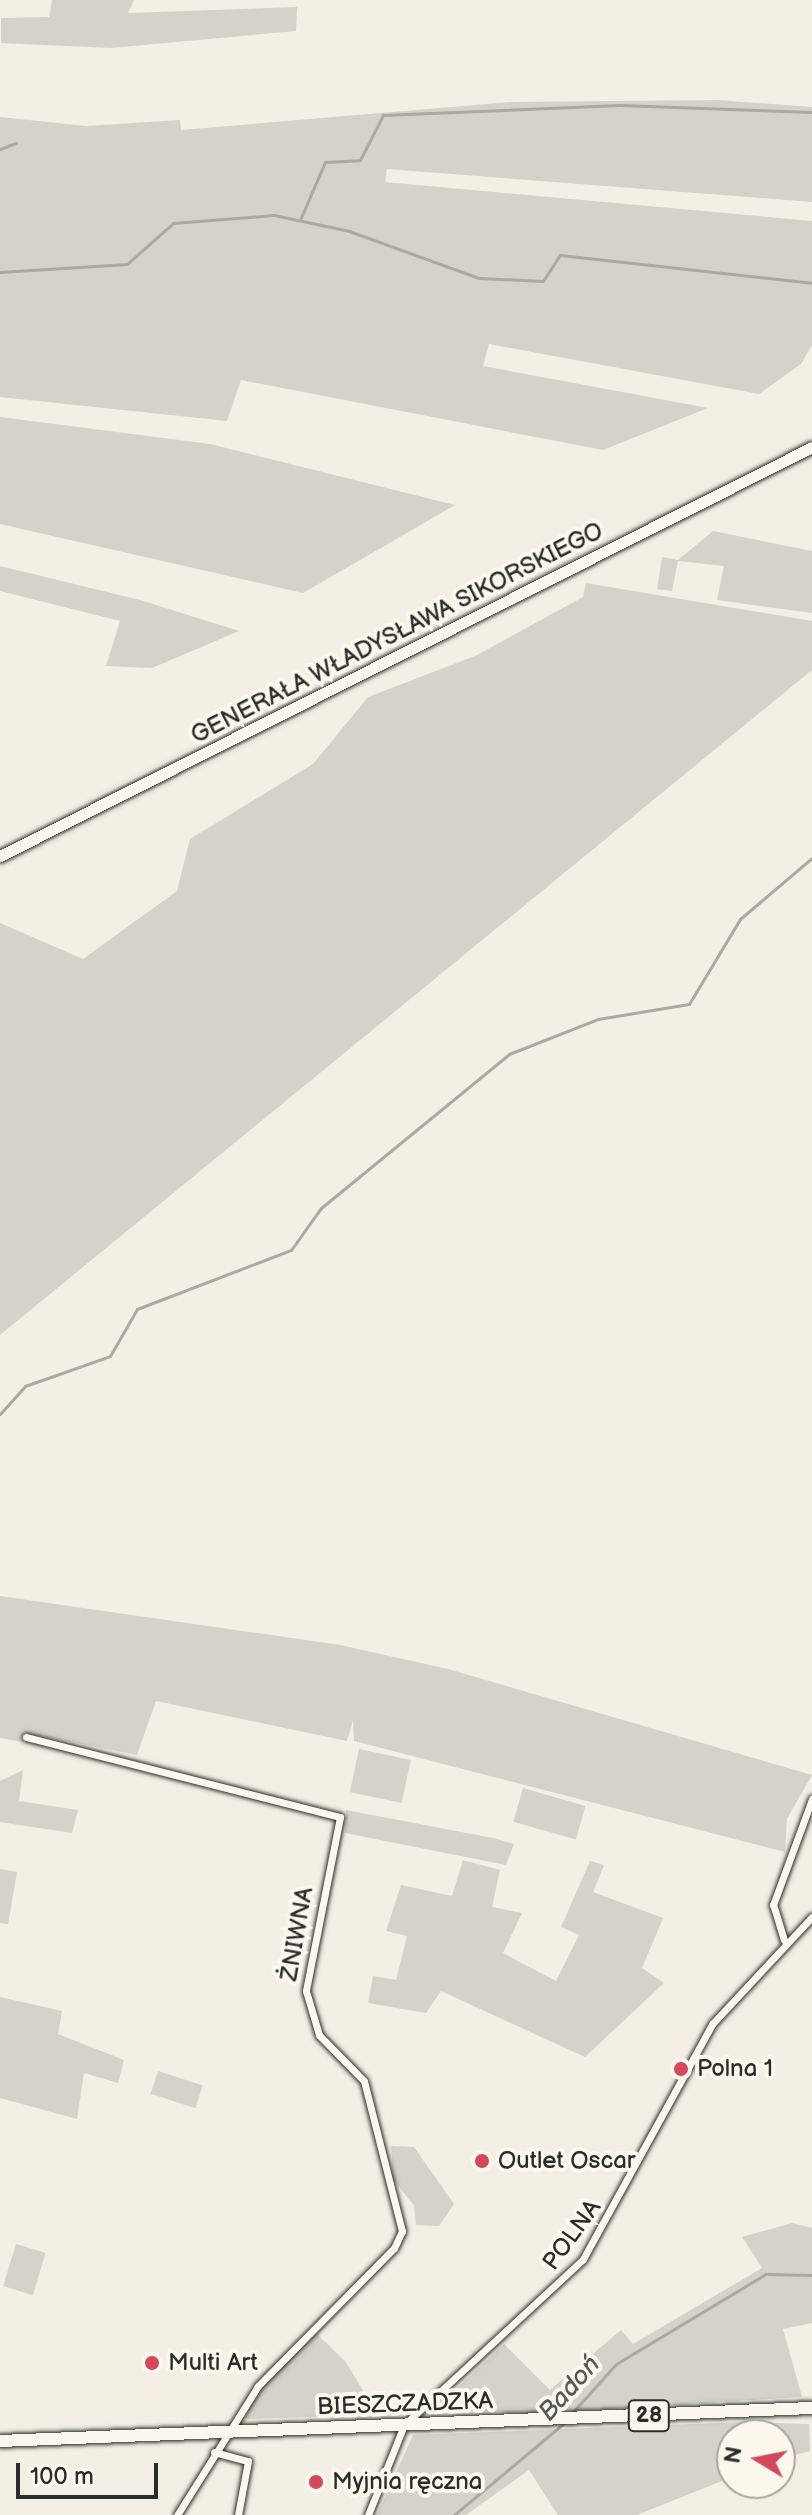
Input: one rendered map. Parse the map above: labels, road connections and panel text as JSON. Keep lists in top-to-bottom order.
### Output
{
  "streets": {
    "main road": ["BIESZCZADZKA", "28"],
    "street": ["GENERAŁA WŁADYSŁAWA SIKORSKIEGO", "ŻNIWNA", "POLNA"]
  },
  "crossings": [
    ["ŻNIWNA", "BIESZCZADZKA"],
    ["POLNA", "BIESZCZADZKA"]
  ],
  "water": ["Badoń"],
  "places": [
    "Polna 1",
    "Outlet Oscar",
    "Multi Art",
    "Myjnia ręczna"
  ],
  "scale_bar": "100 m",
  "north": "left"
}
